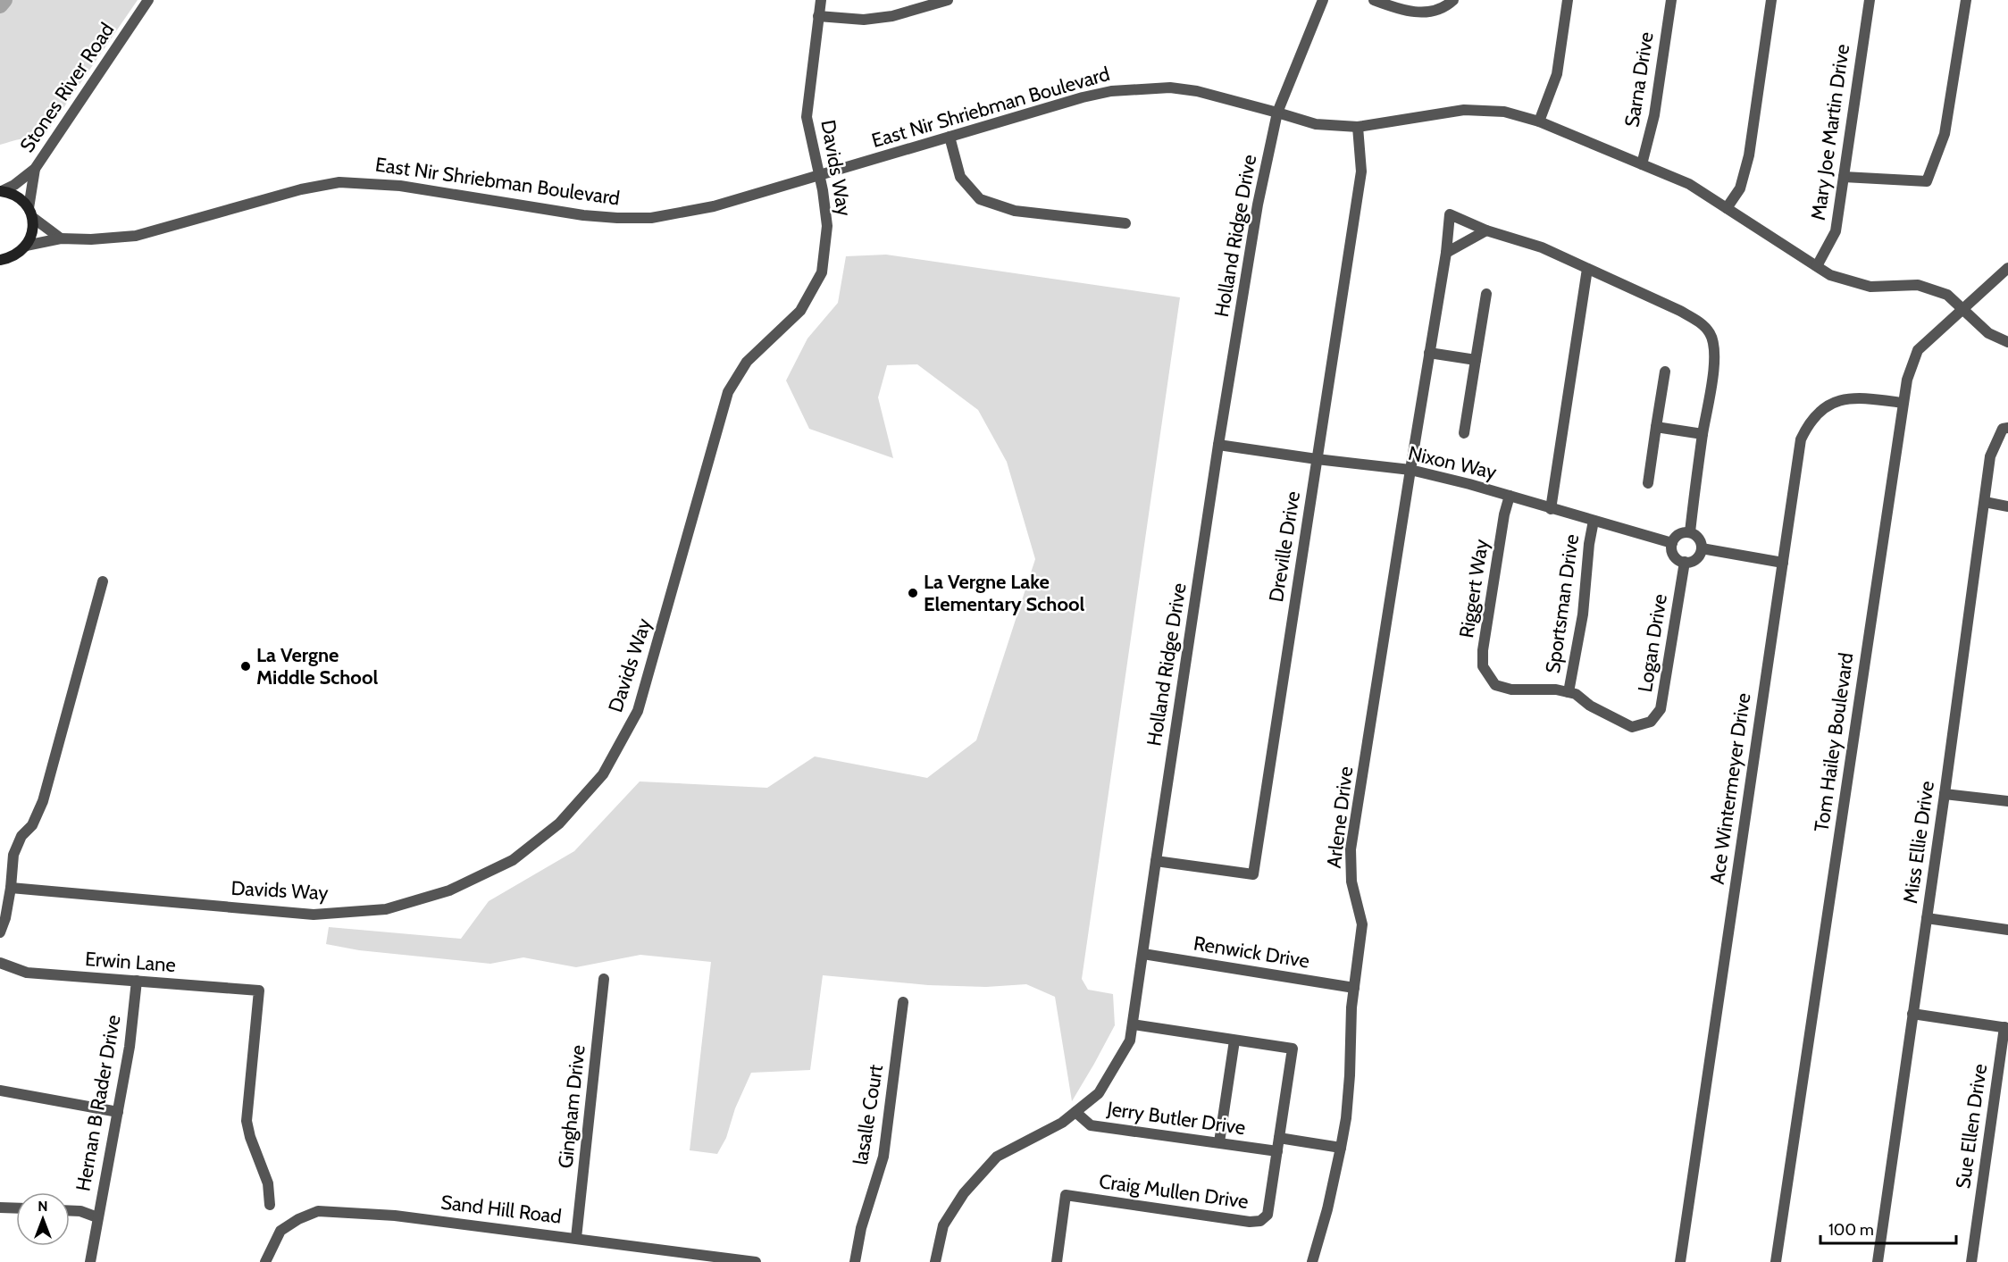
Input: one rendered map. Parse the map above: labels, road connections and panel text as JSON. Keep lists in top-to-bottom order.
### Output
{
  "streets": {
    "main road": ["Stones River Road"],
    "street": [
      "Sarna Drive",
      "East Nir Shriebman Boulevard",
      "Mary Joe Martin Drive",
      "Davids Way",
      "Holland Ridge Drive",
      "Nixon Way",
      "Dreville Drive",
      "Riggert Way",
      "Sportsman Drive",
      "Logan Drive",
      "Tom Hailey Boulevard",
      "Ace Wintermeyer Drive",
      "Arlene Drive",
      "Miss Ellie Drive",
      "Renwick Drive",
      "Erwin Lane",
      "Hernan B Rader Drive",
      "Gingham Drive",
      "lasalle Court",
      "Jerry Butler Drive",
      "Sue Ellen Drive",
      "Craig Mullen Drive",
      "Sand Hill Road"
    ]
  },
  "crossings": [
    ["Sarna Drive", "East Nir Shriebman Boulevard"],
    ["Stones River Road", "East Nir Shriebman Boulevard"],
    ["East Nir Shriebman Boulevard", "Mary Joe Martin Drive"],
    ["East Nir Shriebman Boulevard", "Davids Way"],
    ["East Nir Shriebman Boulevard", "Holland Ridge Drive"],
    ["East Nir Shriebman Boulevard", "Dreville Drive"],
    ["East Nir Shriebman Boulevard", "Tom Hailey Boulevard"],
    ["Holland Ridge Drive", "Nixon Way"],
    ["Holland Ridge Drive", "Dreville Drive"],
    ["Holland Ridge Drive", "Renwick Drive"],
    ["Holland Ridge Drive", "Jerry Butler Drive"],
    ["Nixon Way", "Dreville Drive"],
    ["Nixon Way", "Riggert Way"],
    ["Nixon Way", "Sportsman Drive"],
    ["Nixon Way", "Logan Drive"],
    ["Nixon Way", "Arlene Drive"],
    ["Riggert Way", "Logan Drive"],
    ["Sportsman Drive", "Logan Drive"],
    ["Tom Hailey Boulevard", "Ace Wintermeyer Drive"],
    ["Arlene Drive", "Renwick Drive"],
    ["Erwin Lane", "Hernan B Rader Drive"],
    ["Gingham Drive", "Sand Hill Road"],
    ["Jerry Butler Drive", "Craig Mullen Drive"]
  ],
  "places": ["La Vergne Lake Elementary School", "La Vergne Middle School"],
  "scale_bar": "100 m",
  "north": "top"
}
